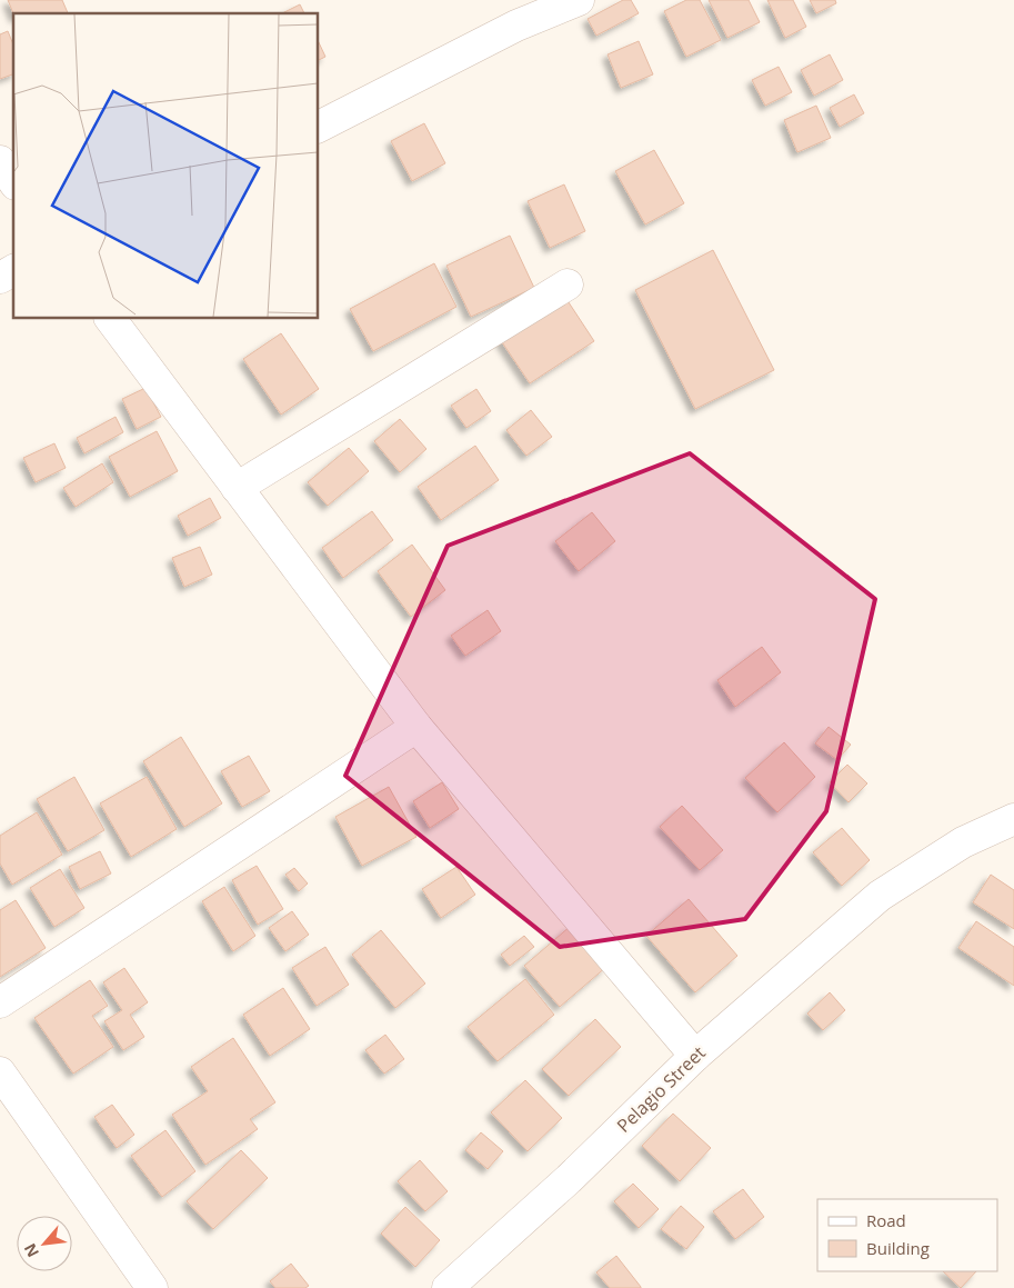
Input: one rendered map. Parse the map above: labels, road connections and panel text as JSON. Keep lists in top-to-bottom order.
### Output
{
  "streets": {
    "street": ["Pelagio Street"]
  },
  "legend": ["Road", "Building"],
  "north": "bottom left"
}
